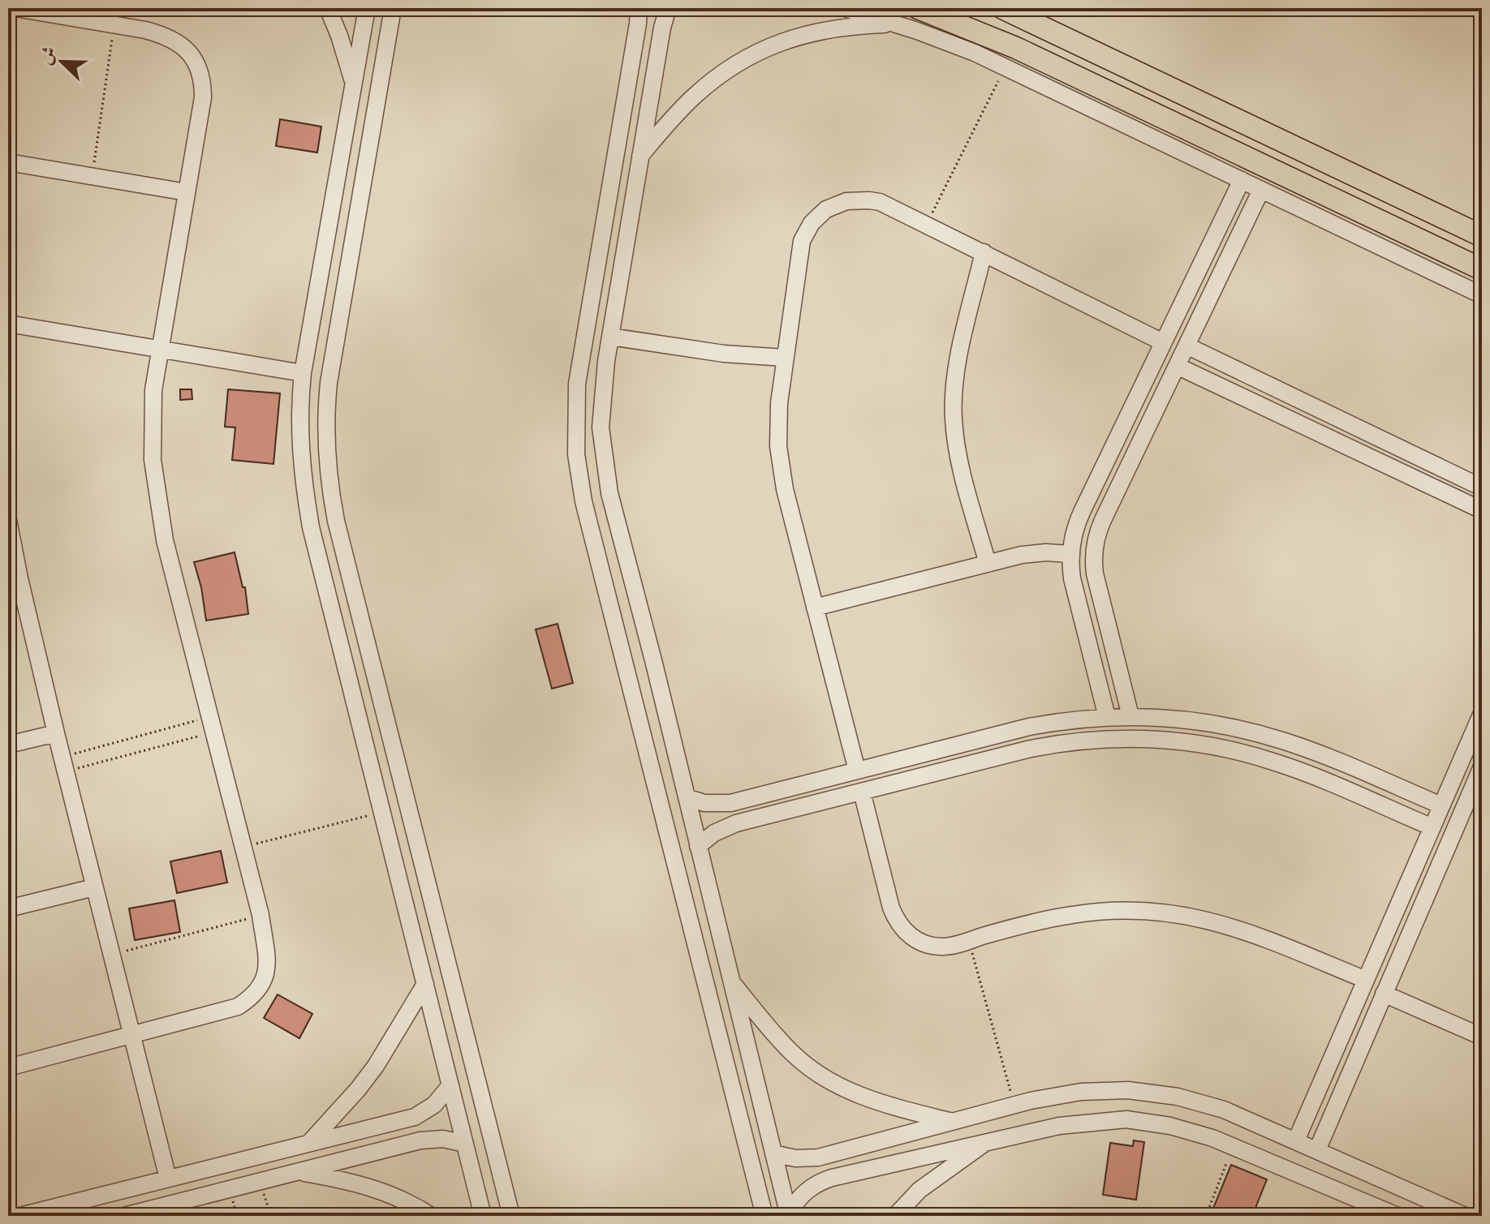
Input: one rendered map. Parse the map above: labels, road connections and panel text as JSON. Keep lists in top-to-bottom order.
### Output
{
  "north": "top left"
}
